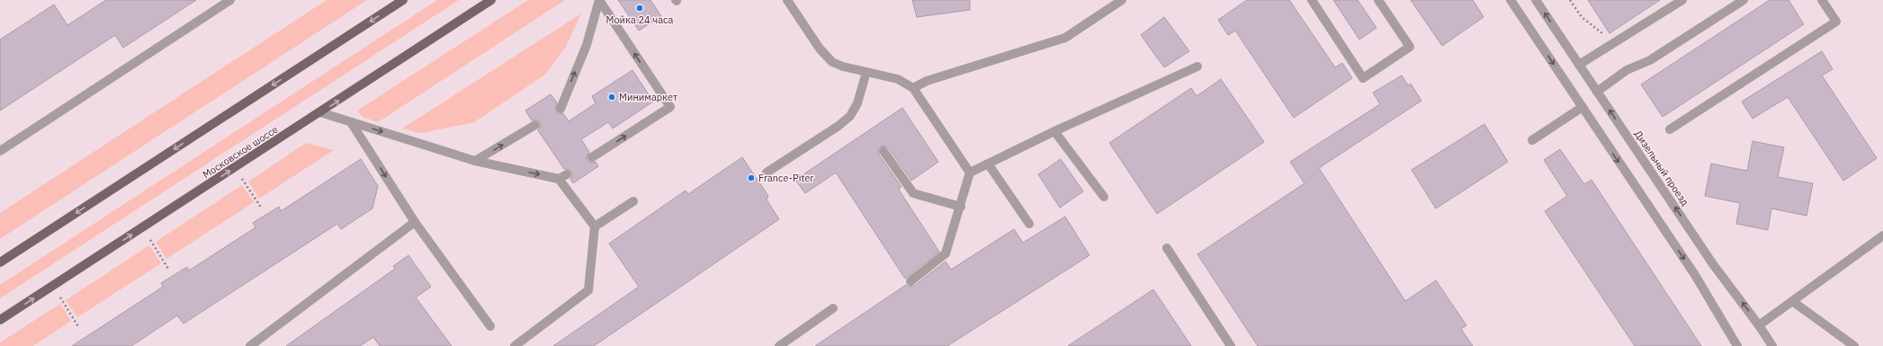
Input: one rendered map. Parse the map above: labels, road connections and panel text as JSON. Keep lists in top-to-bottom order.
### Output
{
  "streets": {
    "main road": ["Московское шоссе"],
    "street": ["Дизельный проезд"]
  },
  "places": ["Мойка 24 часа", "Минимаркет", "France-Piter"]
}
